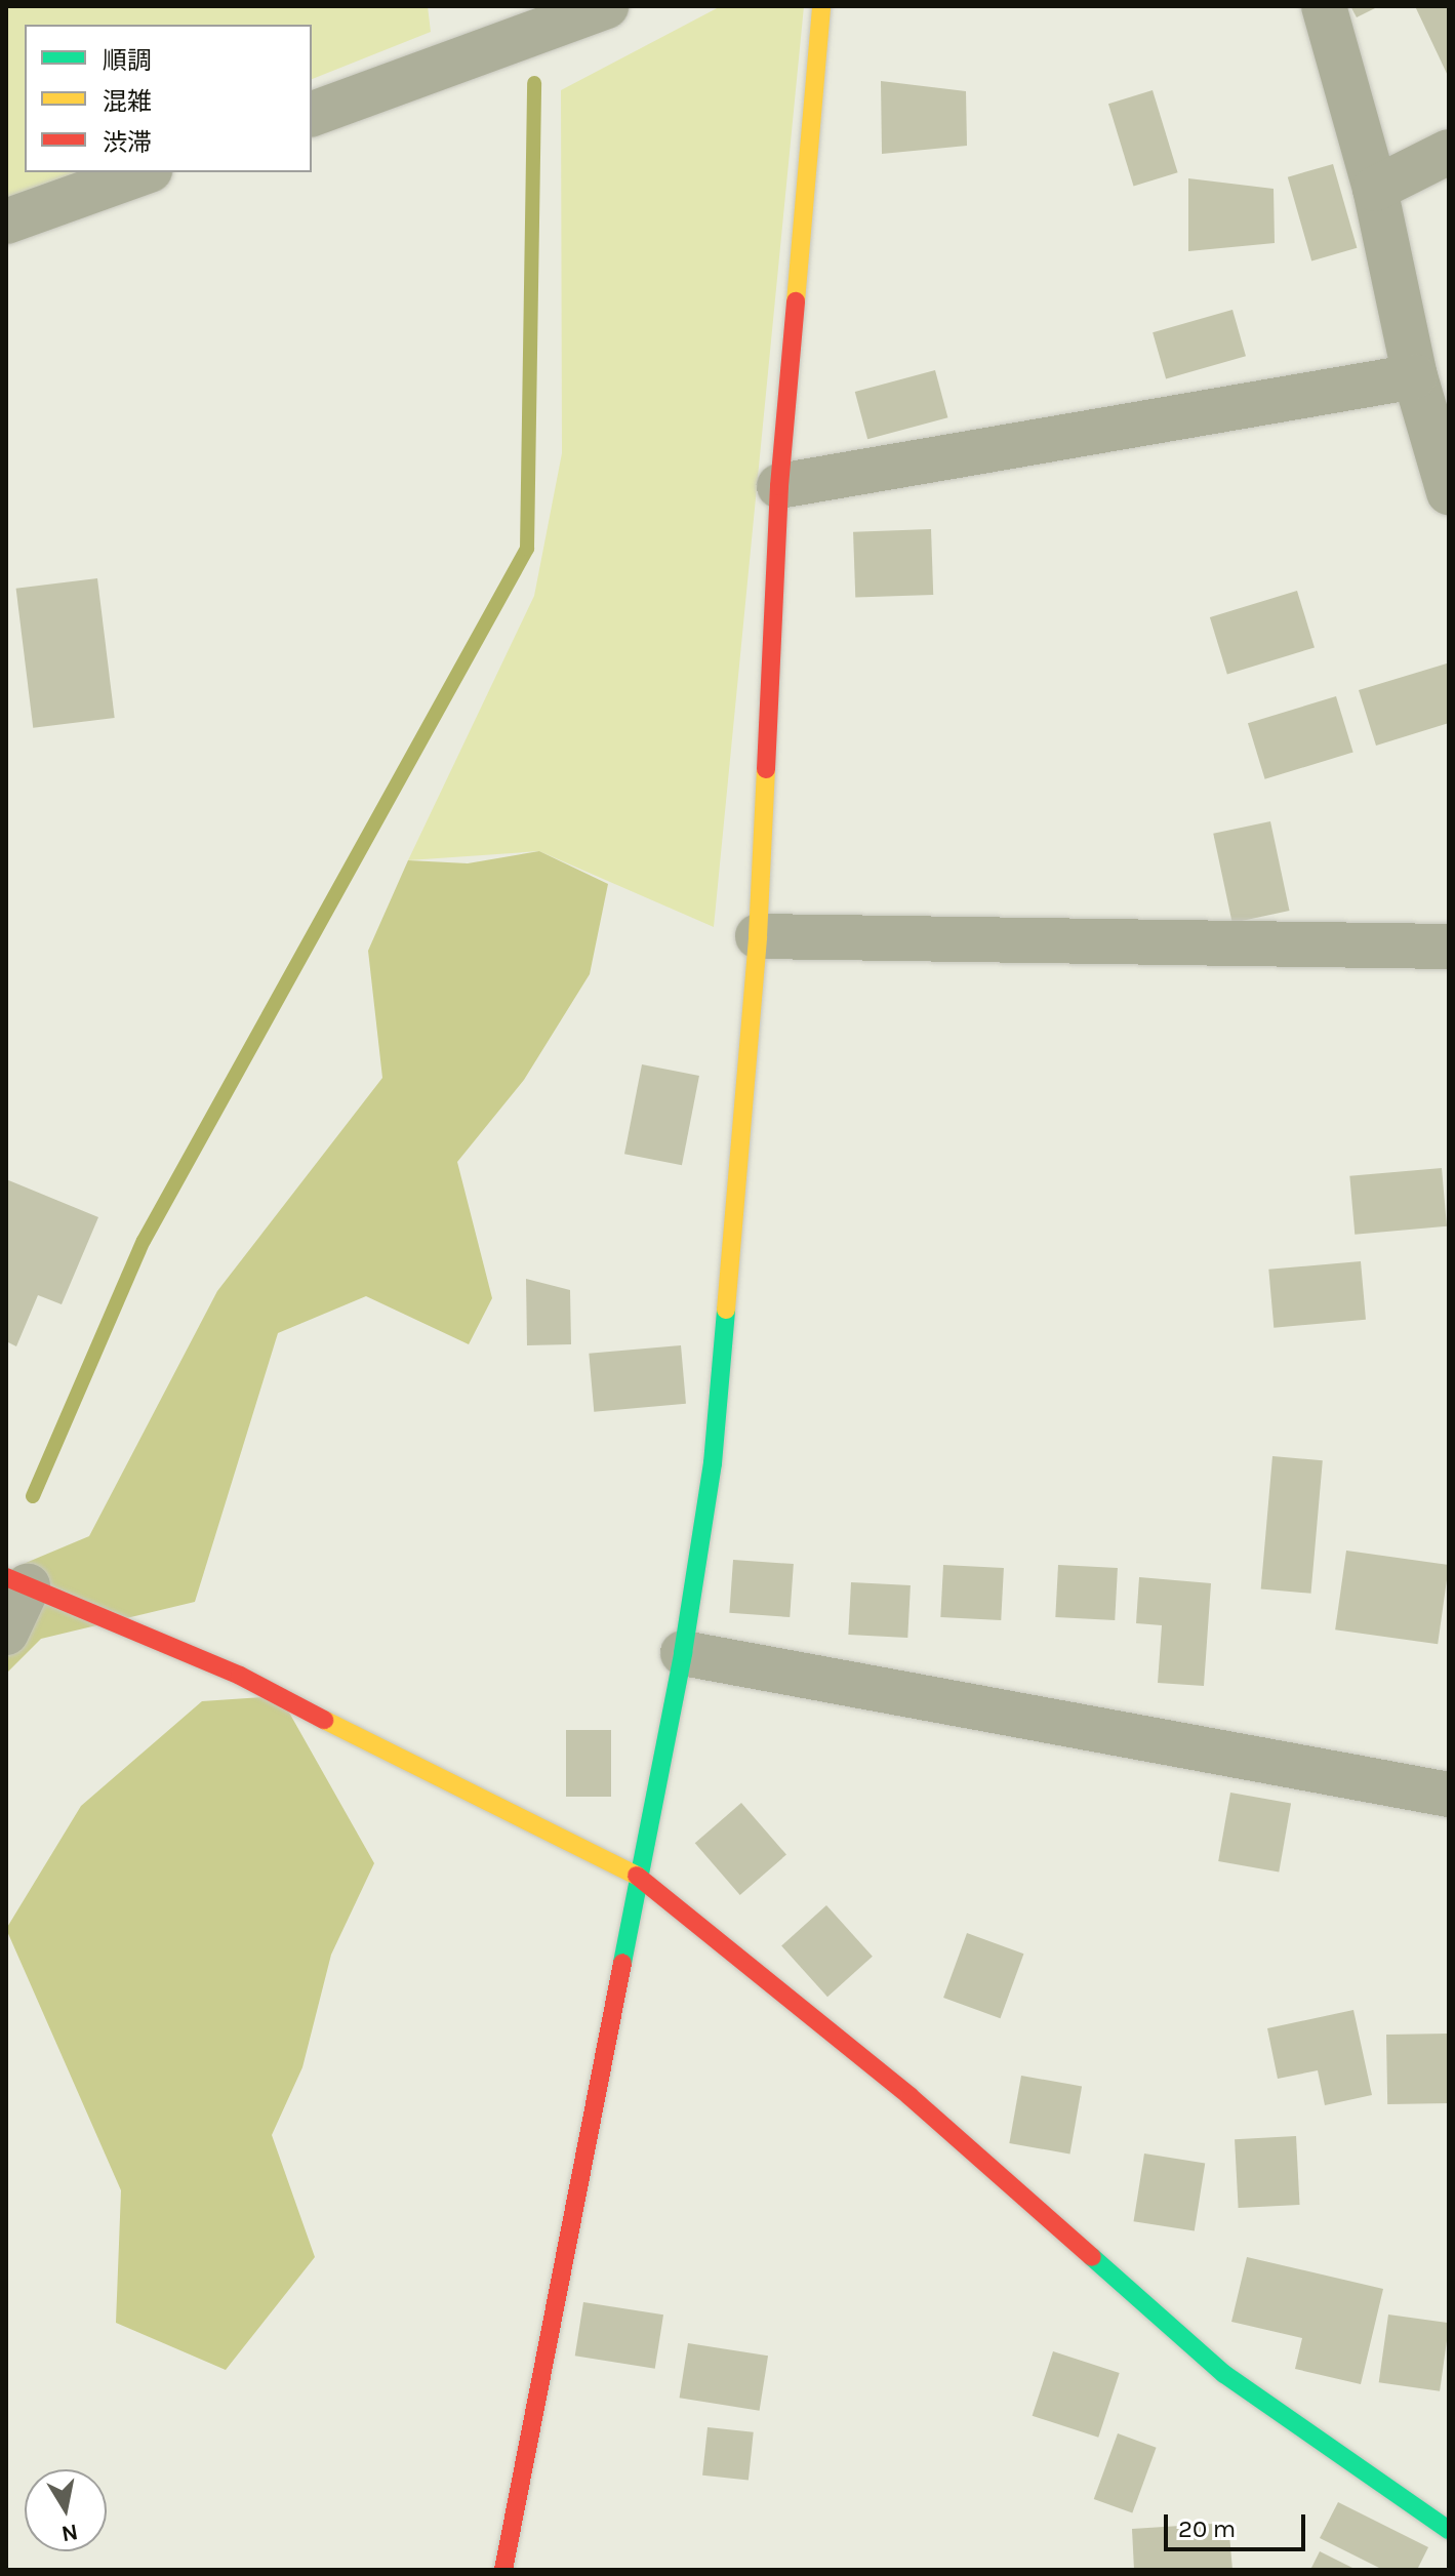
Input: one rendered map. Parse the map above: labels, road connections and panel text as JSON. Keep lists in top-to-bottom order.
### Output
{
  "legend": ["順調", "混雑", "渋滞"],
  "scale_bar": "20 m",
  "north": "bottom"
}
